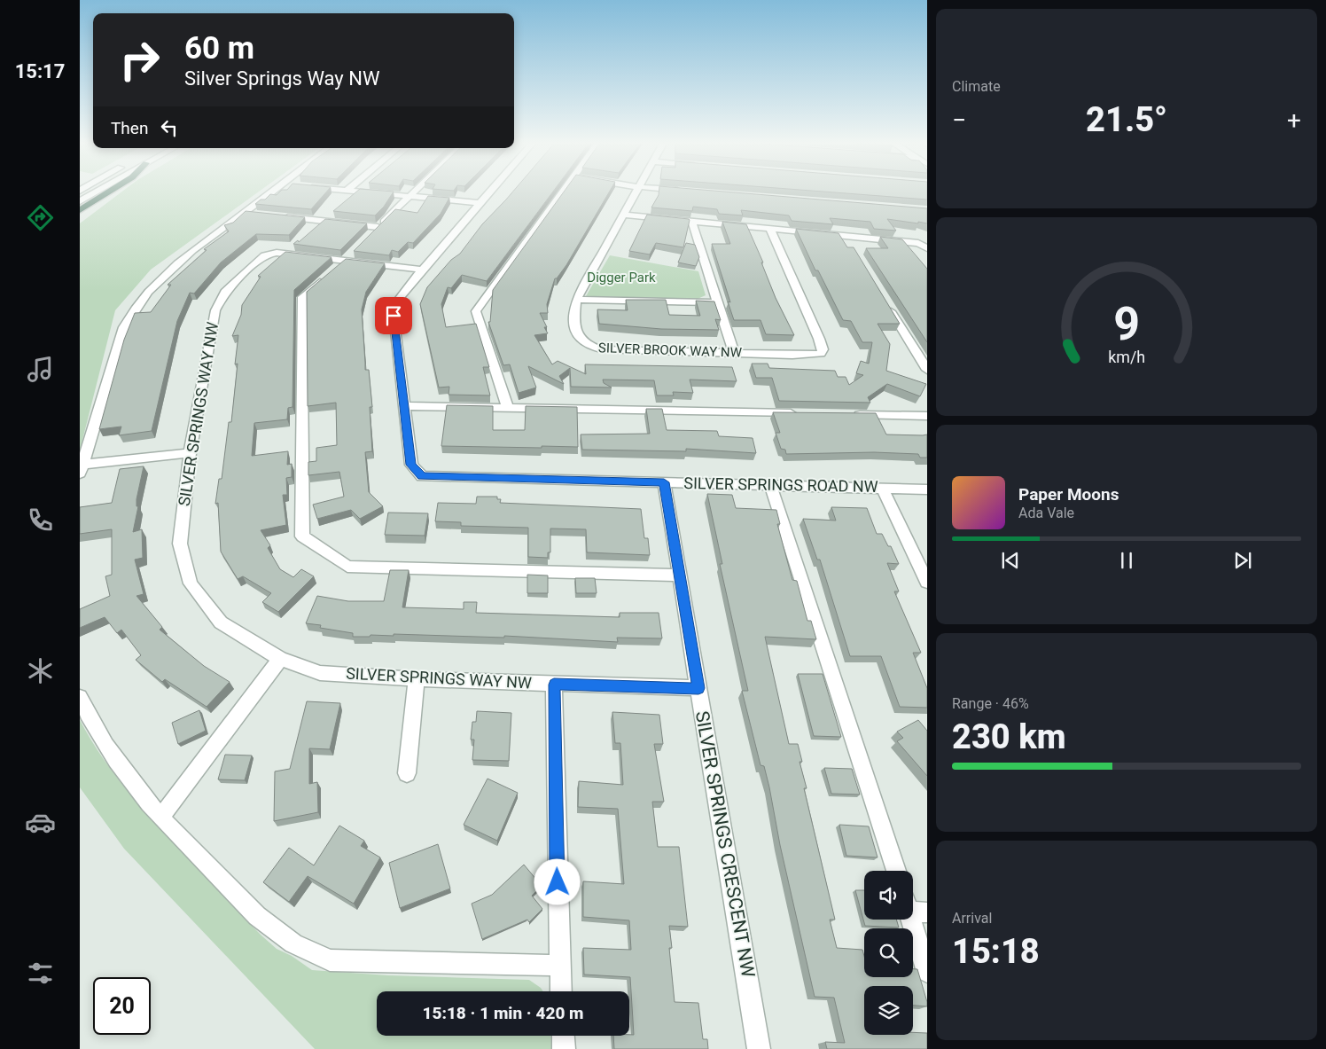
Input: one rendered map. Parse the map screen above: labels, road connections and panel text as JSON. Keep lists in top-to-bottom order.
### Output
{
  "streets": {
    "street": [
      "SILVER BROOK WAY NW",
      "SILVER SPRINGS WAY NW",
      "SILVER SPRINGS ROAD NW",
      "SILVER SPRINGS CRESCENT NW"
    ]
  },
  "crossings": [
    ["SILVER SPRINGS WAY NW", "SILVER SPRINGS CRESCENT NW"],
    ["SILVER SPRINGS ROAD NW", "SILVER SPRINGS CRESCENT NW"]
  ],
  "parks": ["Digger Park"],
  "page": {
    "tabs": "15:17",
    "tile": [
      "Climate",
      ["Range · 46%", "230 km"],
      ["Arrival", "15:18"]
    ],
    "turn": ["60 m", "Silver Springs Way NW"],
    "heat": ["−", "21.5°", "+"],
    "then": "Then",
    "song": ["Paper Moons", "Ada Vale"],
    "limit": "20",
    "trip": "15:18 · 1 min · 420 m",
    "gauge": ["9", "km/h"]
  }
}
